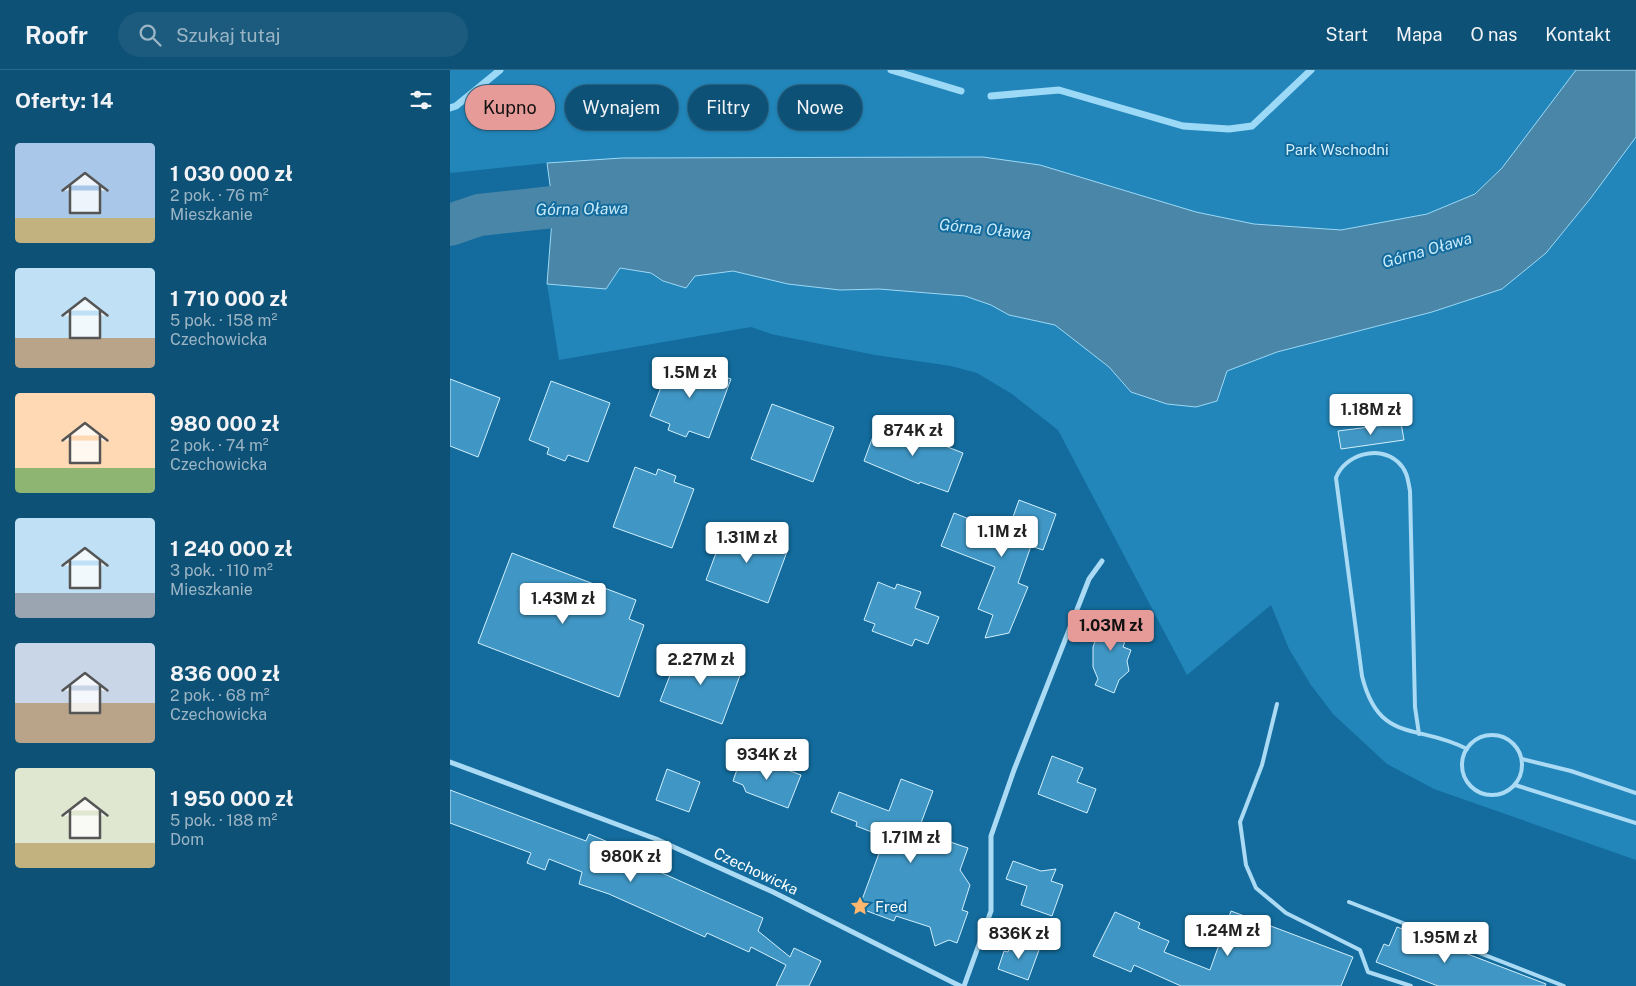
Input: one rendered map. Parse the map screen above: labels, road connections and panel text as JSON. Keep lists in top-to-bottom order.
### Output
{
  "streets": {
    "street": ["Czechowicka"]
  },
  "water": ["Górna Oława"],
  "parks": ["Park Wschodni"],
  "places": {
    "place": ["Fred"]
  },
  "page": {
    "header": "Roofr",
    "search": "Szukaj tutaj",
    "nav": [
      "Start",
      "Mapa",
      "O nas",
      "Kontakt"
    ],
    "heading": "Oferty: 14",
    "chip": [
      "Kupno",
      "Wynajem",
      "Filtry",
      "Nowe"
    ],
    "list": [
      {
        "name": "1 030 000 zł",
        "note": "2 pok. · 76 m² · Mieszkanie"
      },
      {
        "name": "1 710 000 zł",
        "note": "5 pok. · 158 m² · Czechowicka"
      },
      {
        "name": "980 000 zł",
        "note": "2 pok. · 74 m² · Czechowicka"
      },
      {
        "name": "1 240 000 zł",
        "note": "3 pok. · 110 m² · Mieszkanie"
      },
      {
        "name": "836 000 zł",
        "note": "2 pok. · 68 m² · Czechowicka"
      },
      {
        "name": "1 950 000 zł",
        "note": "5 pok. · 188 m² · Dom"
      }
    ],
    "price": [
      "1.5M zł",
      "1.18M zł",
      "874K zł",
      "1.1M zł",
      "1.31M zł",
      "1.43M zł",
      "1.03M zł",
      "2.27M zł",
      "934K zł",
      "1.71M zł",
      "980K zł",
      "1.24M zł",
      "836K zł",
      "1.95M zł"
    ]
  }
}
